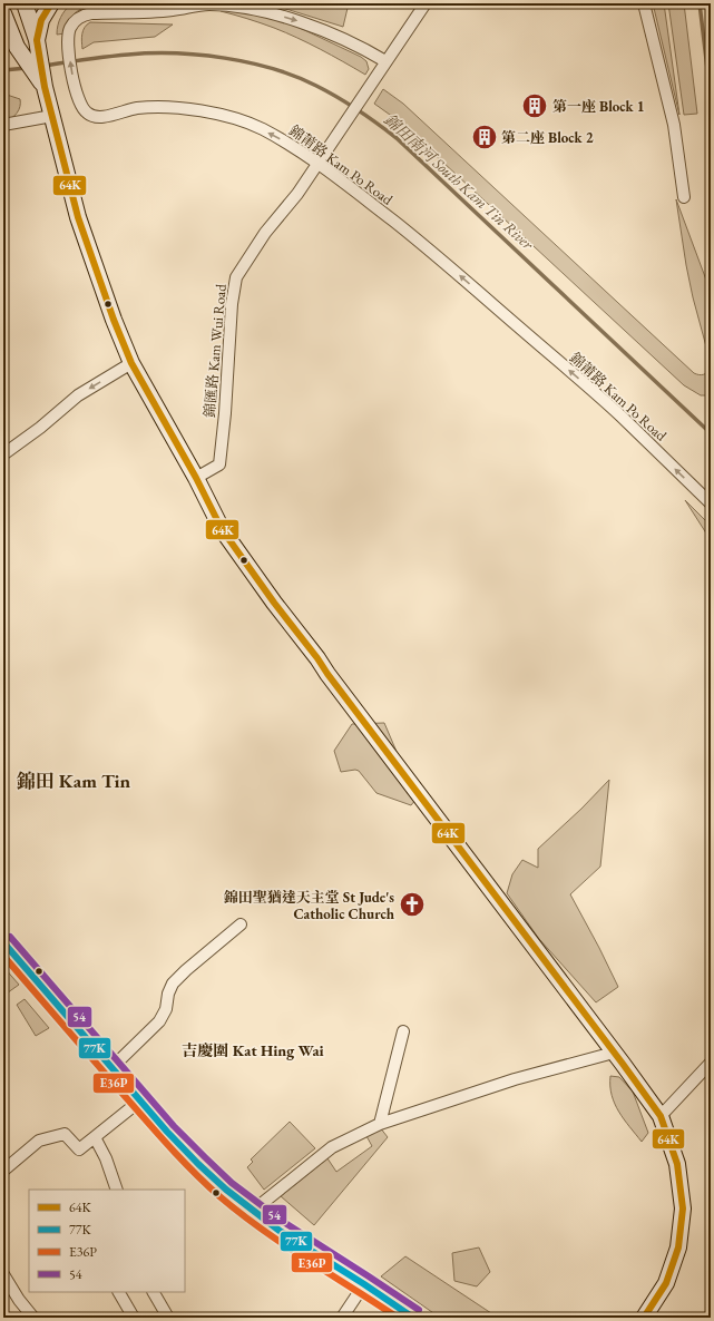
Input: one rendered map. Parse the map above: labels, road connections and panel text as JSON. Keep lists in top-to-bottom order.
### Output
{
  "streets": {
    "street": ["錦莆路 Kam Po Road", "錦匯路 Kam Wui Road"]
  },
  "crossings": [
    ["錦莆路 Kam Po Road", "錦匯路 Kam Wui Road"]
  ],
  "districts": ["錦田 Kam Tin", "吉慶圍 Kat Hing Wai"],
  "water": ["錦田南河 South Kam Tin River"],
  "places": {
    "building": ["第一座 Block 1", "第二座 Block 2"],
    "church": ["錦田聖猶達天主堂 St Jude's Catholic Church"]
  },
  "lines": [
    "transit line 64K",
    "transit line 54",
    "transit line 77K",
    "transit line E36P"
  ],
  "legend": [
    "64K",
    "77K",
    "E36P",
    "54"
  ]
}
